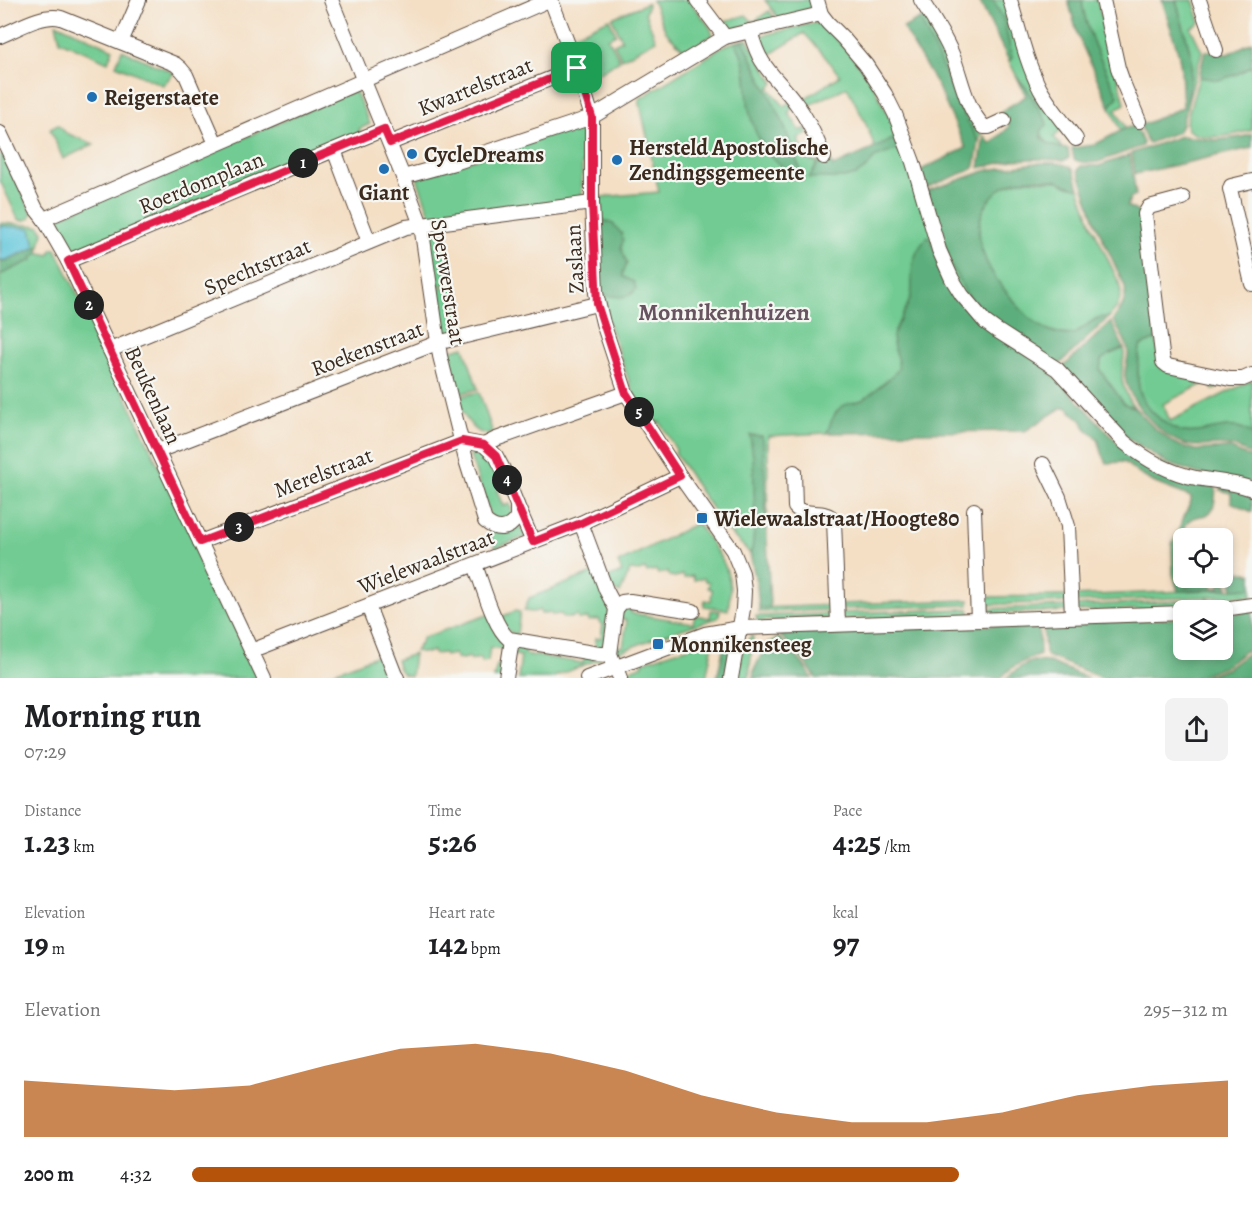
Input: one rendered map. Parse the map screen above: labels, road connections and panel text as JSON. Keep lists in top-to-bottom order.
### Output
{
  "streets": {
    "street": [
      "Kwartelstraat",
      "Roerdomplaan",
      "Zaslaan",
      "Spechtstraat",
      "Sperwerstraat",
      "Roekenstraat",
      "Beukenlaan",
      "Merelstraat",
      "Wielewaalstraat"
    ]
  },
  "crossings": [
    ["Kwartelstraat", "Zaslaan"],
    ["Kwartelstraat", "Sperwerstraat"],
    ["Roerdomplaan", "Sperwerstraat"],
    ["Roerdomplaan", "Beukenlaan"],
    ["Zaslaan", "Spechtstraat"],
    ["Zaslaan", "Roekenstraat"],
    ["Zaslaan", "Wielewaalstraat"],
    ["Spechtstraat", "Sperwerstraat"],
    ["Spechtstraat", "Beukenlaan"],
    ["Sperwerstraat", "Roekenstraat"],
    ["Sperwerstraat", "Merelstraat"],
    ["Roekenstraat", "Beukenlaan"],
    ["Beukenlaan", "Merelstraat"],
    ["Beukenlaan", "Wielewaalstraat"]
  ],
  "districts": ["Monnikenhuizen"],
  "places": {
    "other": [
      "Reigerstaete",
      "CycleDreams",
      "Hersteld Apostolische Zendingsgemeente",
      "Giant"
    ],
    "transit": ["Wielewaalstraat/Hoogte80", "Monnikensteeg"]
  },
  "page": {
    "pins": [
      "1",
      "2",
      "5",
      "4",
      "3"
    ],
    "heading": ["Morning run", "07:29"],
    "stats": [
      ["Distance", "1.23 km"],
      ["Time", "5:26"],
      ["Pace", "4:25 /km"],
      ["Elevation", "19 m"],
      ["Heart rate", "142 bpm"],
      ["kcal", "97"]
    ],
    "chart": ["Elevation", "295–312 m"],
    "list": [
      {
        "name": "200 m",
        "note": "4:32"
      }
    ]
  }
}
